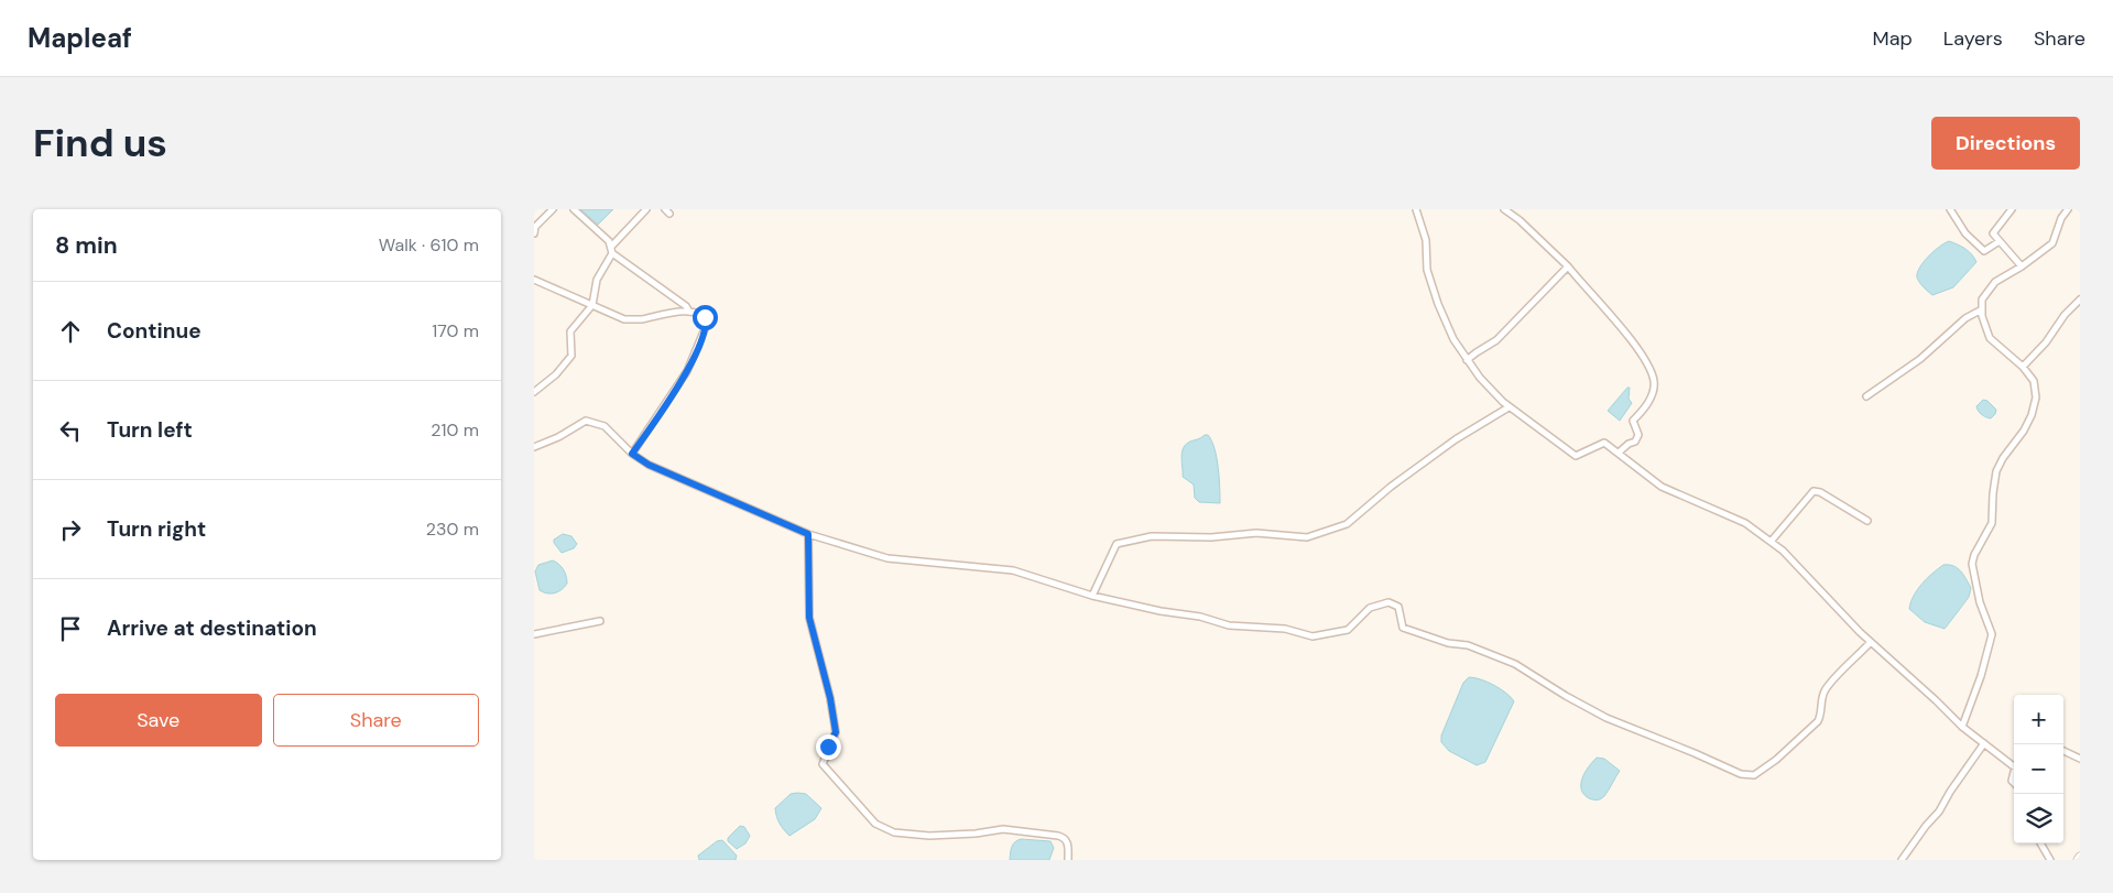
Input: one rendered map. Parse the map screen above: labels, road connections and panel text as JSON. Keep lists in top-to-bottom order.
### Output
{
  "page": {
    "header": "Mapleaf",
    "nav": ["Map", "Layers", "Share"],
    "buttons": [
      "Directions",
      ["Save", "Share"]
    ],
    "title": "Find us",
    "heading": ["8 min", "Walk · 610 m"],
    "list": [
      ["Continue", "170 m"],
      ["Turn left", "210 m"],
      ["Turn right", "230 m"],
      "Arrive at destination"
    ],
    "map_buttons": ["+", "−"]
  }
}
